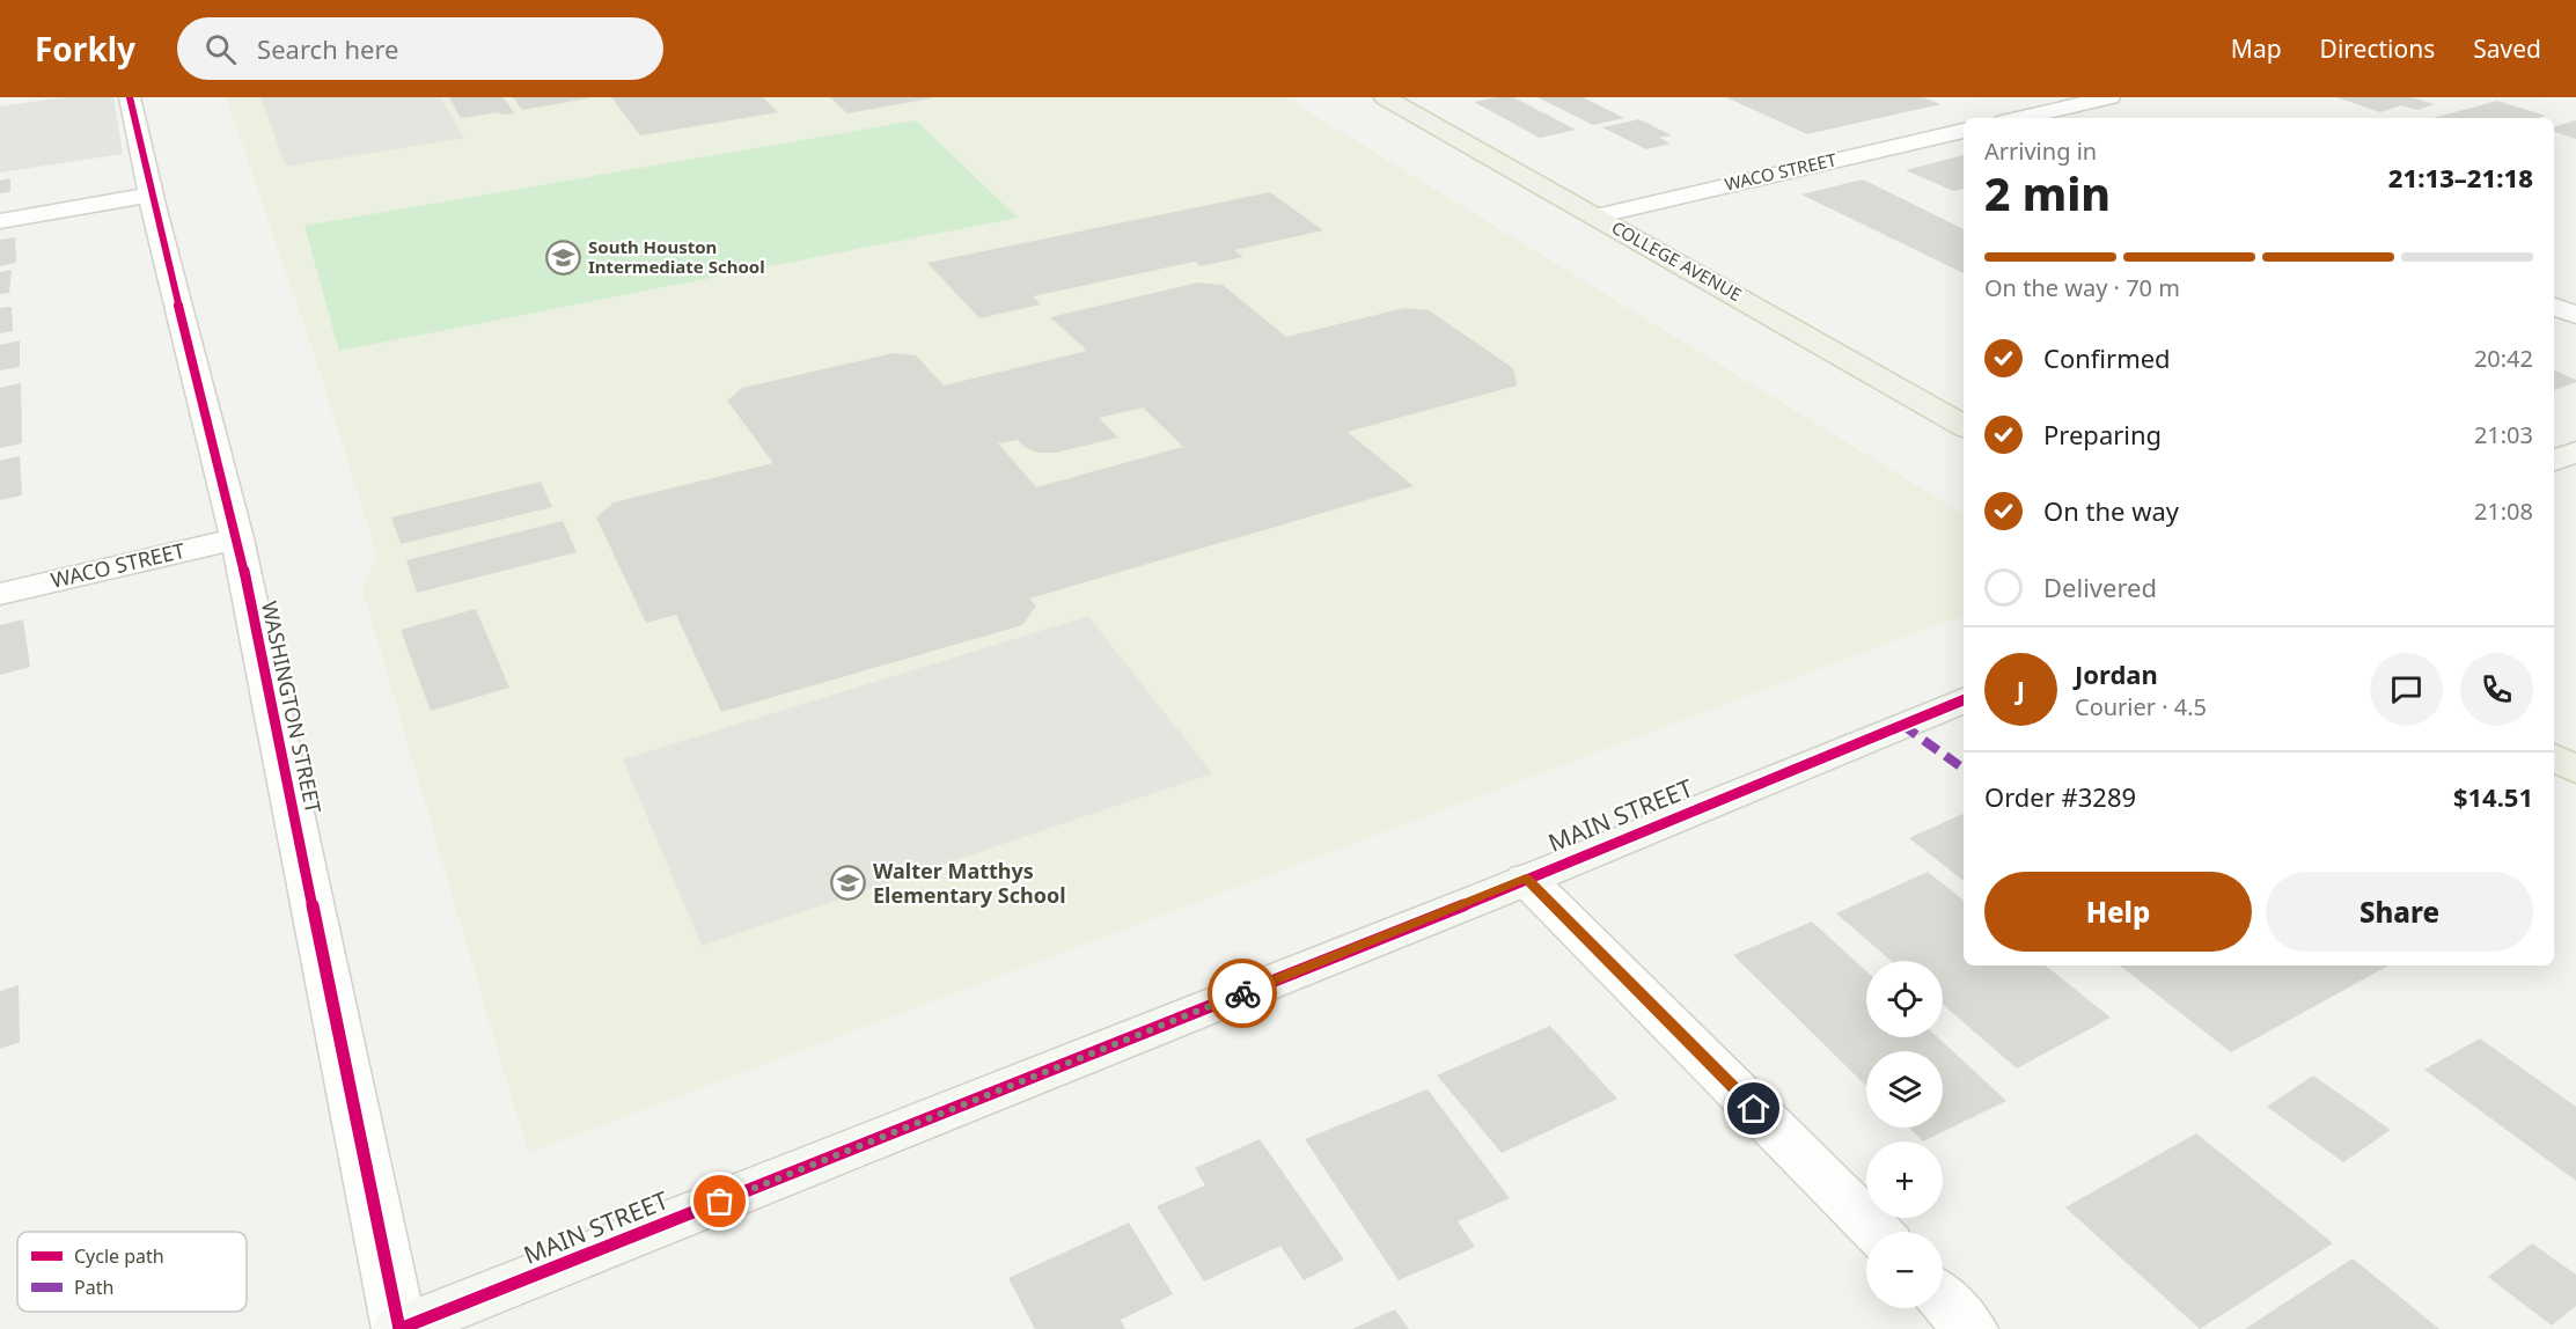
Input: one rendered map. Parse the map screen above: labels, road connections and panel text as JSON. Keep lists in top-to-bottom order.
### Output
{
  "streets": {
    "main road": ["COLLEGE AVENUE"],
    "street": ["WACO STREET", "WASHINGTON STREET", "MAIN STREET"]
  },
  "crossings": [
    ["WACO STREET", "COLLEGE AVENUE"],
    ["WACO STREET", "WASHINGTON STREET"],
    ["WASHINGTON STREET", "MAIN STREET"]
  ],
  "places": {
    "school or university": ["South Houston Intermediate School", "Walter Matthys Elementary School"]
  },
  "legend": ["Cycle path", "Path"],
  "page": {
    "header": "Forkly",
    "search": "Search here",
    "nav": ["Map", "Directions", "Saved"],
    "heading": ["2 min", "Arriving in", "21:13–21:18"],
    "panel": [
      "Jordan",
      "Courier · 4.5",
      "Order #3289",
      "$14.51"
    ],
    "bar": "On the way · 70 m",
    "list": [
      ["Confirmed", "20:42"],
      ["Preparing", "21:03"],
      ["On the way", "21:08"],
      "Delivered"
    ],
    "round": "J",
    "buttons": ["Help", "Share"],
    "map_buttons": ["+", "−"]
  }
}
